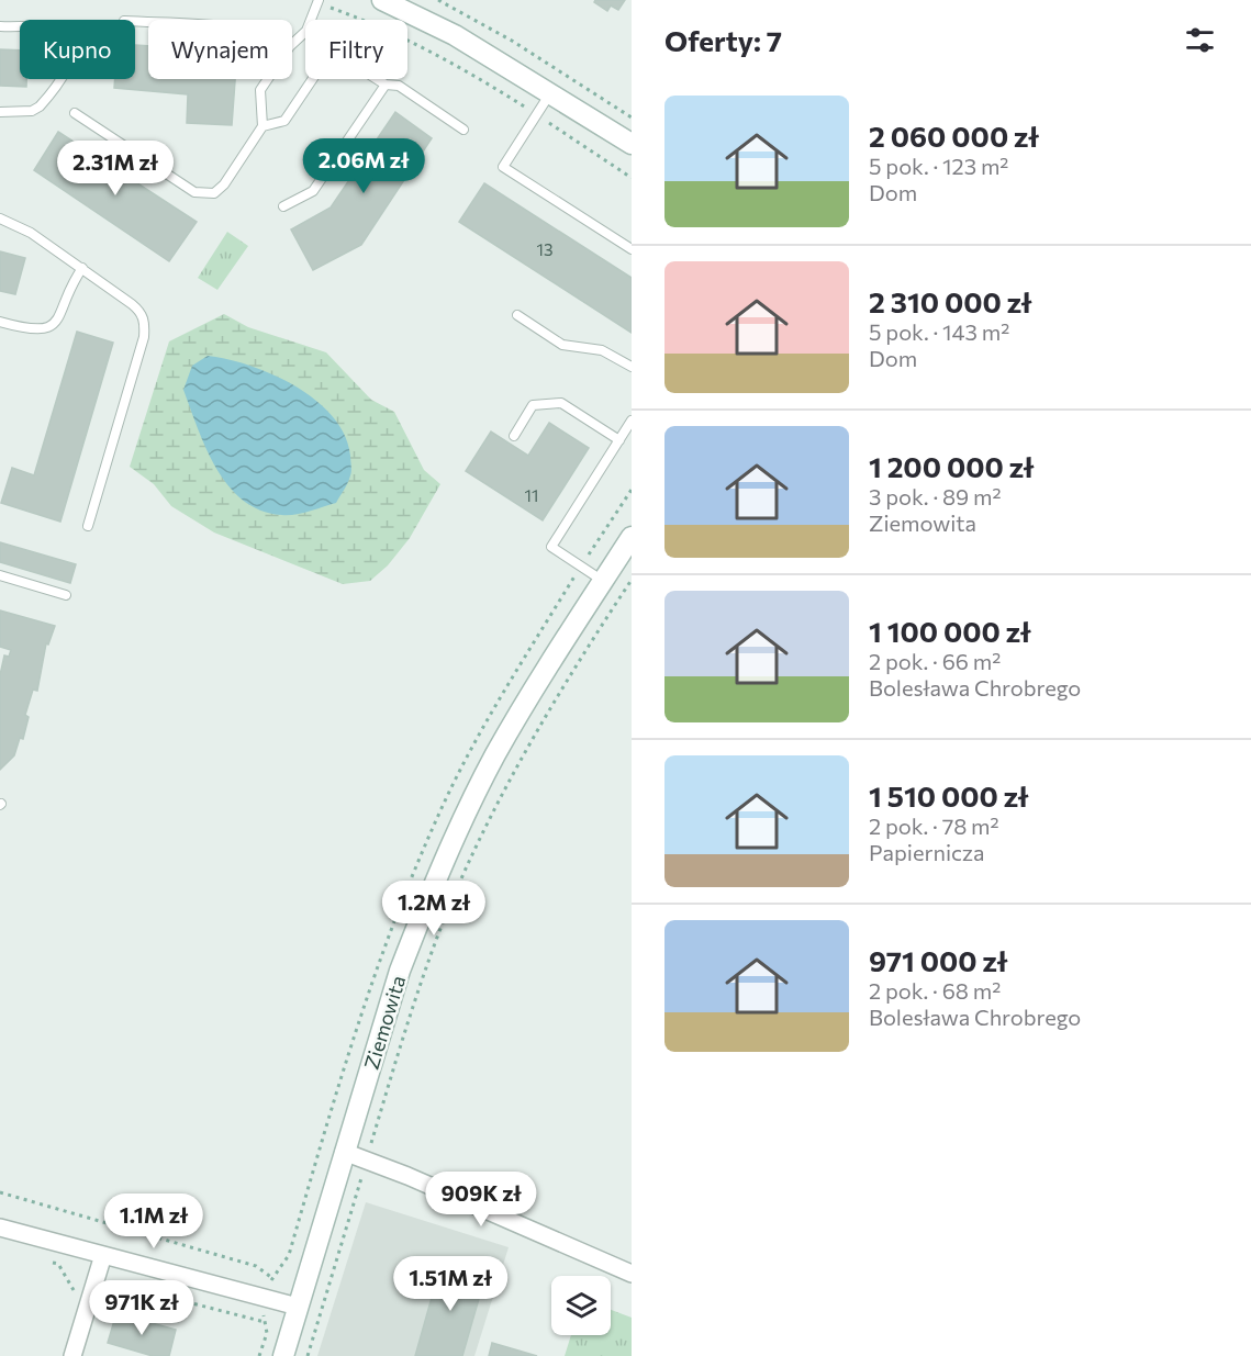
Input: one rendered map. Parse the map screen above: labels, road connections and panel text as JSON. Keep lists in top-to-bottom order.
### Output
{
  "streets": {
    "street": ["Ziemowita"]
  },
  "house_numbers": ["13", "11"],
  "page": {
    "heading": "Oferty: 7",
    "chip": ["Kupno", "Wynajem", "Filtry"],
    "list": [
      {
        "name": "2 060 000 zł",
        "note": "5 pok. · 123 m² · Dom"
      },
      {
        "name": "2 310 000 zł",
        "note": "5 pok. · 143 m² · Dom"
      },
      {
        "name": "1 200 000 zł",
        "note": "3 pok. · 89 m² · Ziemowita"
      },
      {
        "name": "1 100 000 zł",
        "note": "2 pok. · 66 m² · Bolesława Chrobrego"
      },
      {
        "name": "1 510 000 zł",
        "note": "2 pok. · 78 m² · Papiernicza"
      },
      {
        "name": "971 000 zł",
        "note": "2 pok. · 68 m² · Bolesława Chrobrego"
      }
    ],
    "price": [
      "2.06M zł",
      "2.31M zł",
      "1.2M zł",
      "909K zł",
      "1.1M zł",
      "1.51M zł",
      "971K zł"
    ]
  }
}
